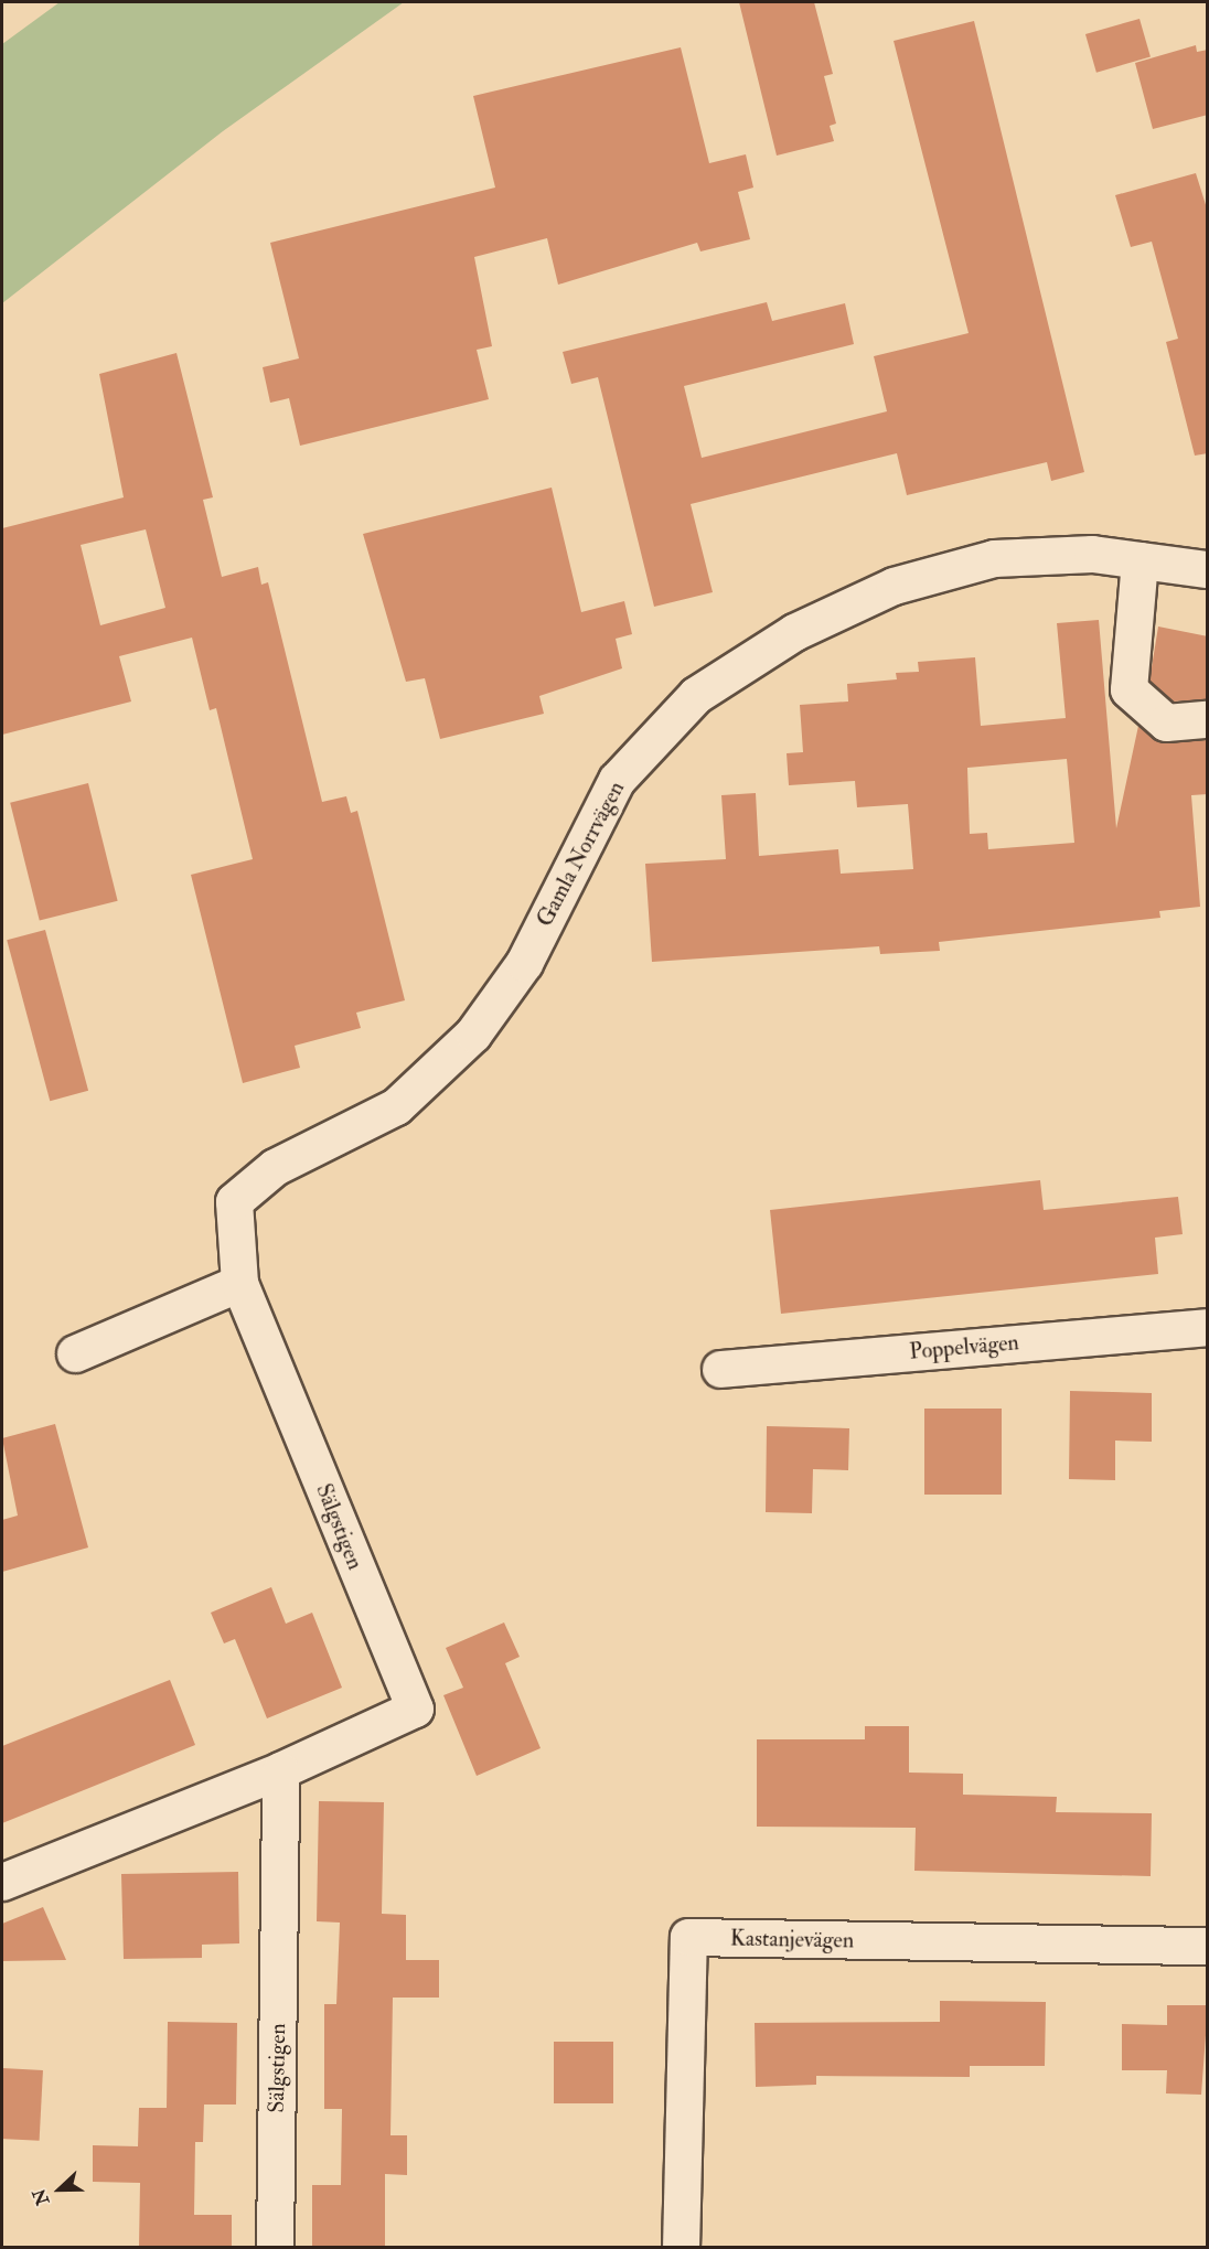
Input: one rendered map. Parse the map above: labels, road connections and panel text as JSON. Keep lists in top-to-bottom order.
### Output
{
  "streets": {
    "street": [
      "Gamla Norrvägen",
      "Poppelvägen",
      "Sälgstigen",
      "Kastanjevägen"
    ]
  },
  "crossings": [
    ["Gamla Norrvägen", "Sälgstigen"]
  ],
  "north": "left"
}
